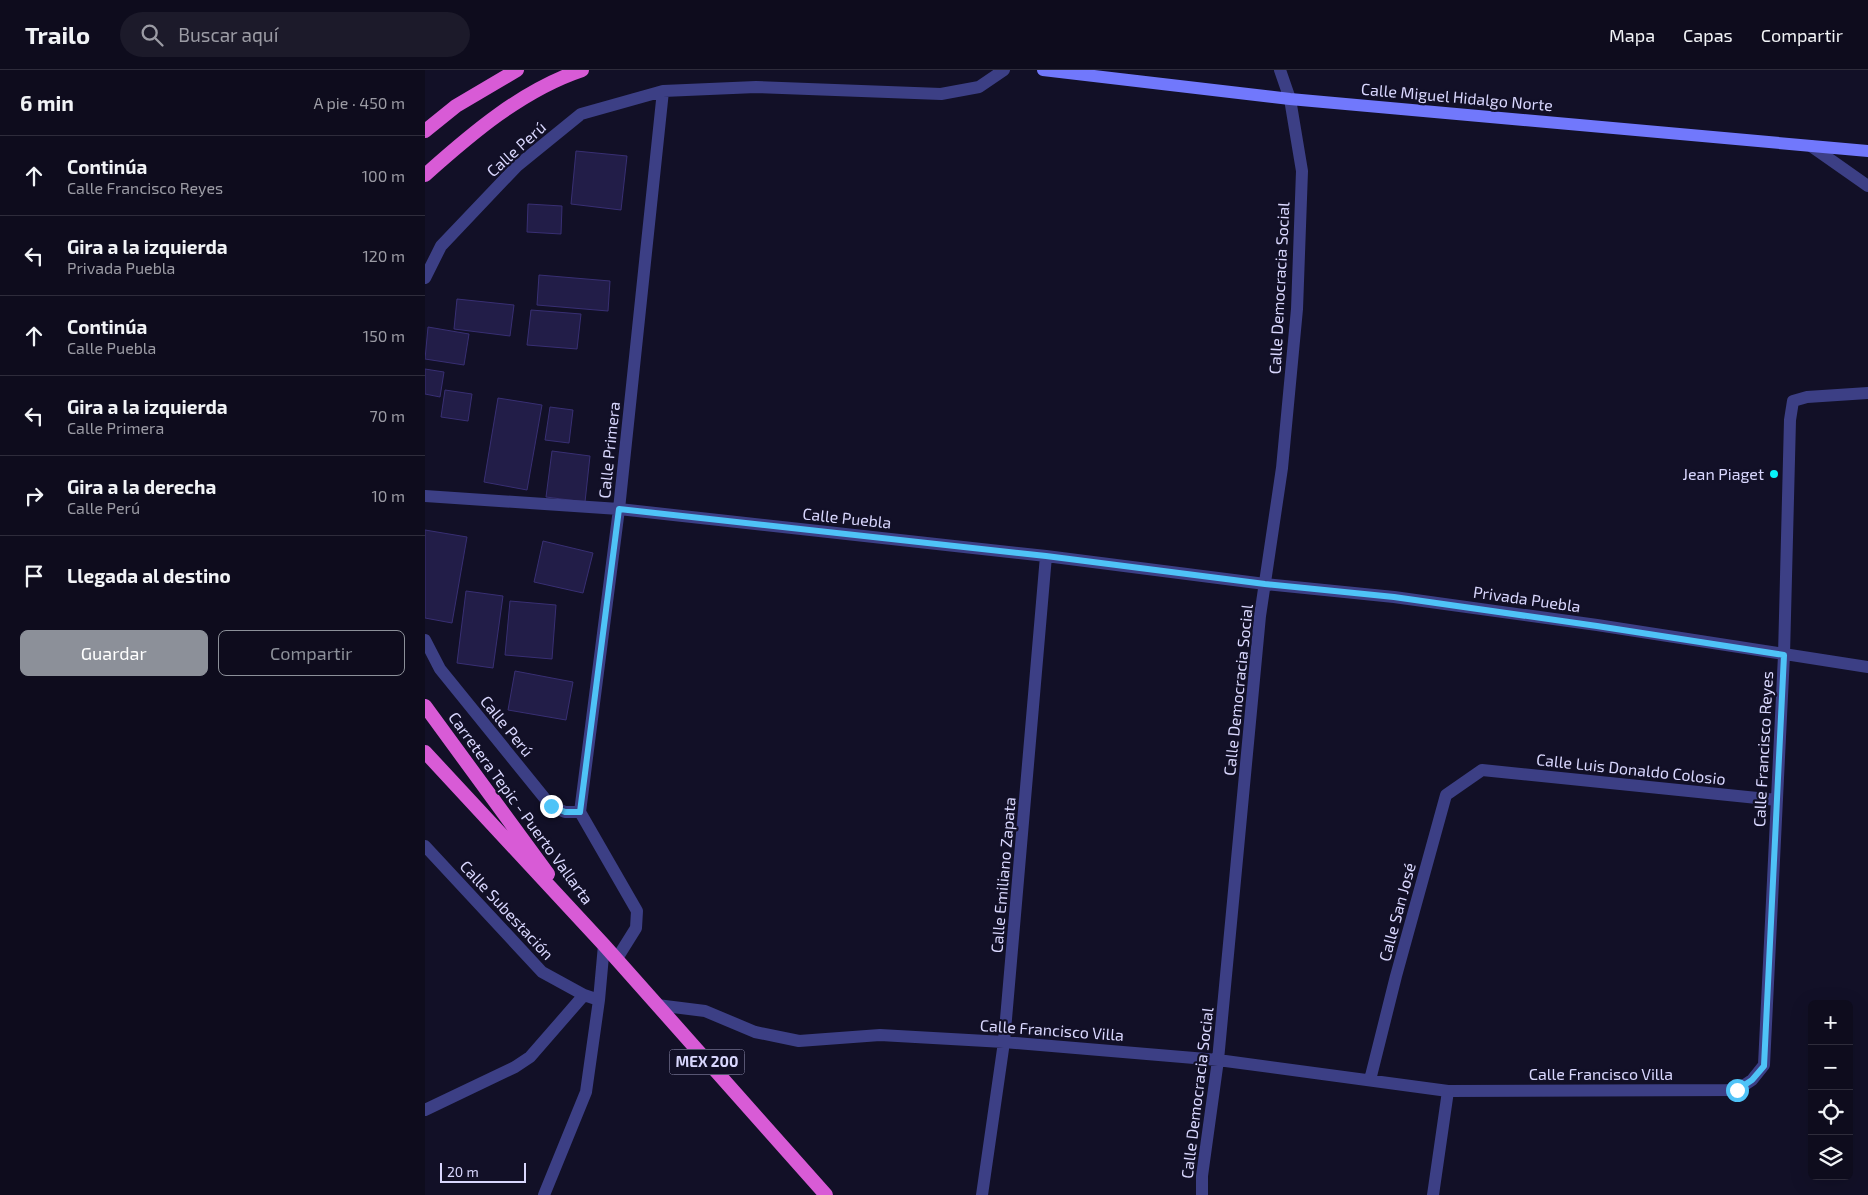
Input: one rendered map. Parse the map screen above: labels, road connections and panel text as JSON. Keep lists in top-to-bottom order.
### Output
{
  "streets": {
    "highway": ["Carretera Tepic - Puerto Vallarta", "MEX 200"],
    "main road": ["Calle Miguel Hidalgo Norte"],
    "street": [
      "Calle Perú",
      "Calle Democracia Social",
      "Calle Primera",
      "Calle Puebla",
      "Privada Puebla",
      "Calle Francisco Reyes",
      "Calle Luis Donaldo Colosio",
      "Calle Emiliano Zapata",
      "Calle Subestación",
      "Calle San José",
      "Calle Francisco Villa"
    ]
  },
  "crossings": [
    ["Calle Miguel Hidalgo Norte", "Calle Democracia Social"],
    ["Calle Perú", "Calle Primera"],
    ["Calle Democracia Social", "Calle Puebla"],
    ["Calle Democracia Social", "Privada Puebla"],
    ["Calle Democracia Social", "Calle Francisco Villa"],
    ["Calle Primera", "Calle Puebla"],
    ["Calle Puebla", "Privada Puebla"],
    ["Calle Puebla", "Calle Emiliano Zapata"],
    ["Privada Puebla", "Calle Francisco Reyes"],
    ["Calle Francisco Reyes", "Calle Luis Donaldo Colosio"],
    ["Calle Francisco Reyes", "Calle Francisco Villa"],
    ["Calle Luis Donaldo Colosio", "Calle San José"],
    ["Carretera Tepic - Puerto Vallarta", "Calle Francisco Villa"],
    ["Calle Emiliano Zapata", "Calle Francisco Villa"],
    ["Calle San José", "Calle Francisco Villa"]
  ],
  "places": ["Jean Piaget"],
  "scale_bar": "20 m",
  "page": {
    "header": "Trailo",
    "search": "Buscar aquí",
    "nav": ["Mapa", "Capas", "Compartir"],
    "heading": ["6 min", "A pie · 450 m"],
    "list": [
      ["Continúa", "Calle Francisco Reyes", "100 m"],
      ["Gira a la izquierda", "Privada Puebla", "120 m"],
      ["Continúa", "Calle Puebla", "150 m"],
      ["Gira a la izquierda", "Calle Primera", "70 m"],
      ["Gira a la derecha", "Calle Perú", "10 m"],
      "Llegada al destino"
    ],
    "buttons": ["Guardar", "Compartir"],
    "map_buttons": ["+", "−"],
    "scale": "20 m"
  }
}
